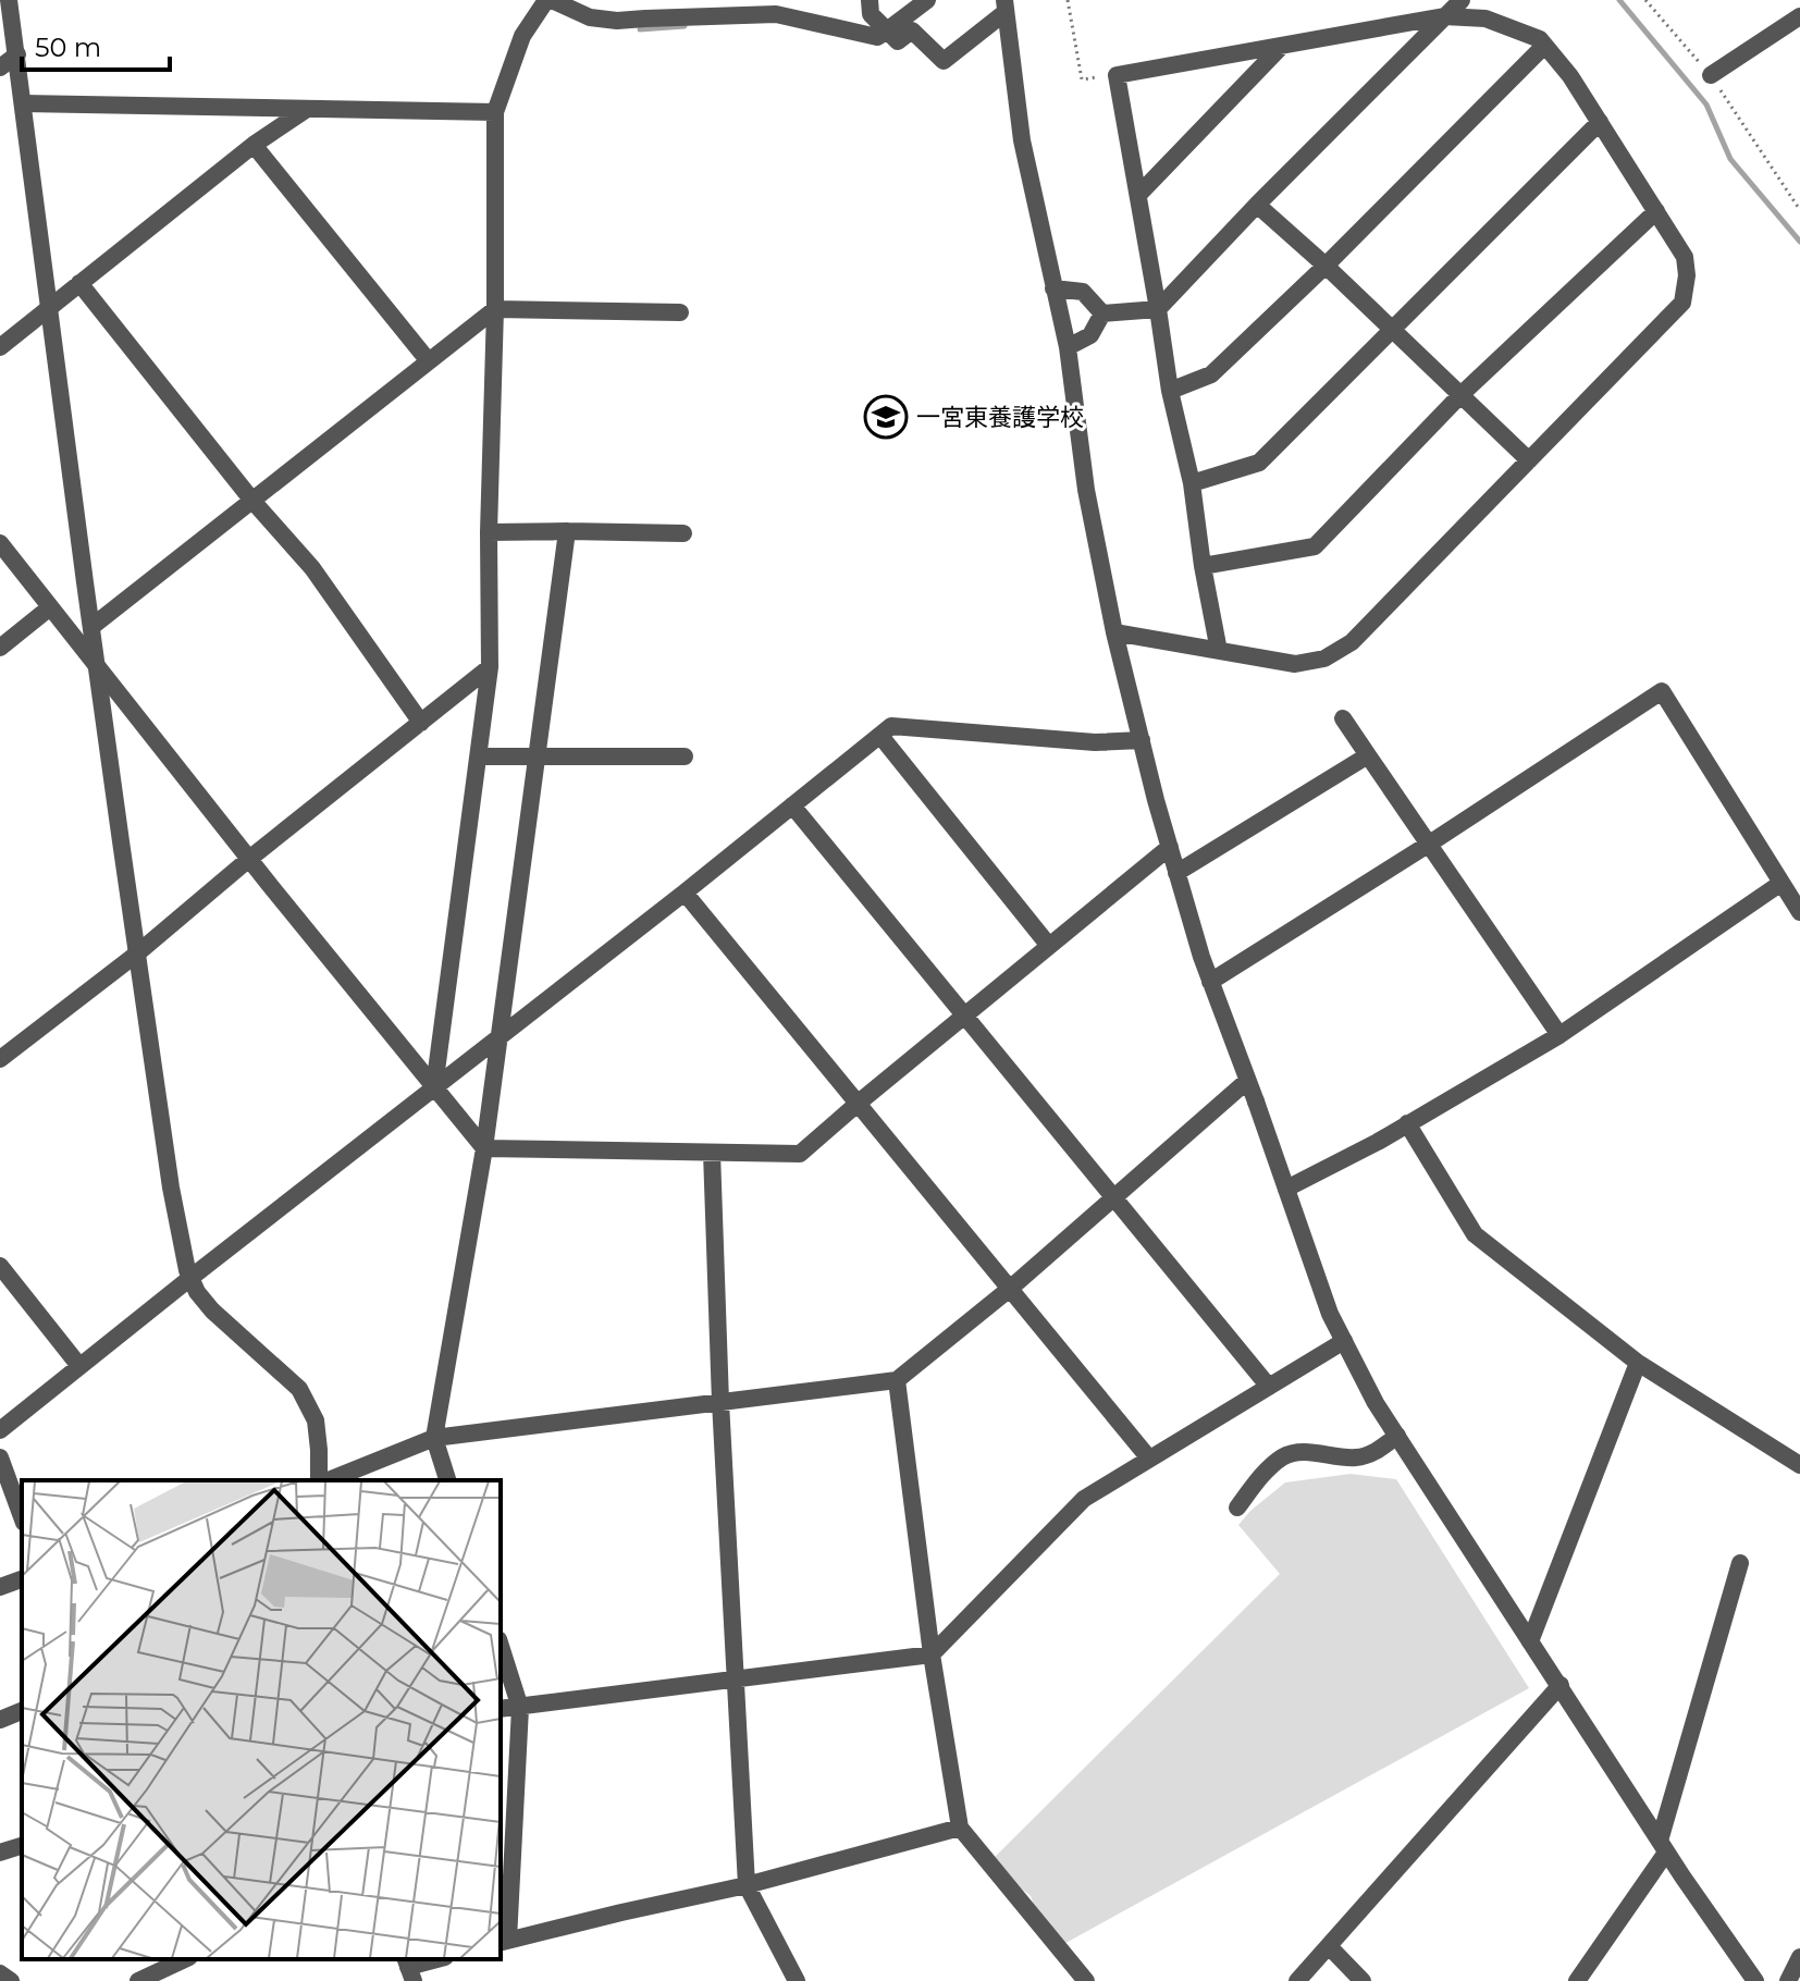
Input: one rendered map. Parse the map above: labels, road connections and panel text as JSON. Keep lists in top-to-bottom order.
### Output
{
  "places": {
    "school or university": ["一宮東養護学校"]
  },
  "scale_bar": "50 m"
}
